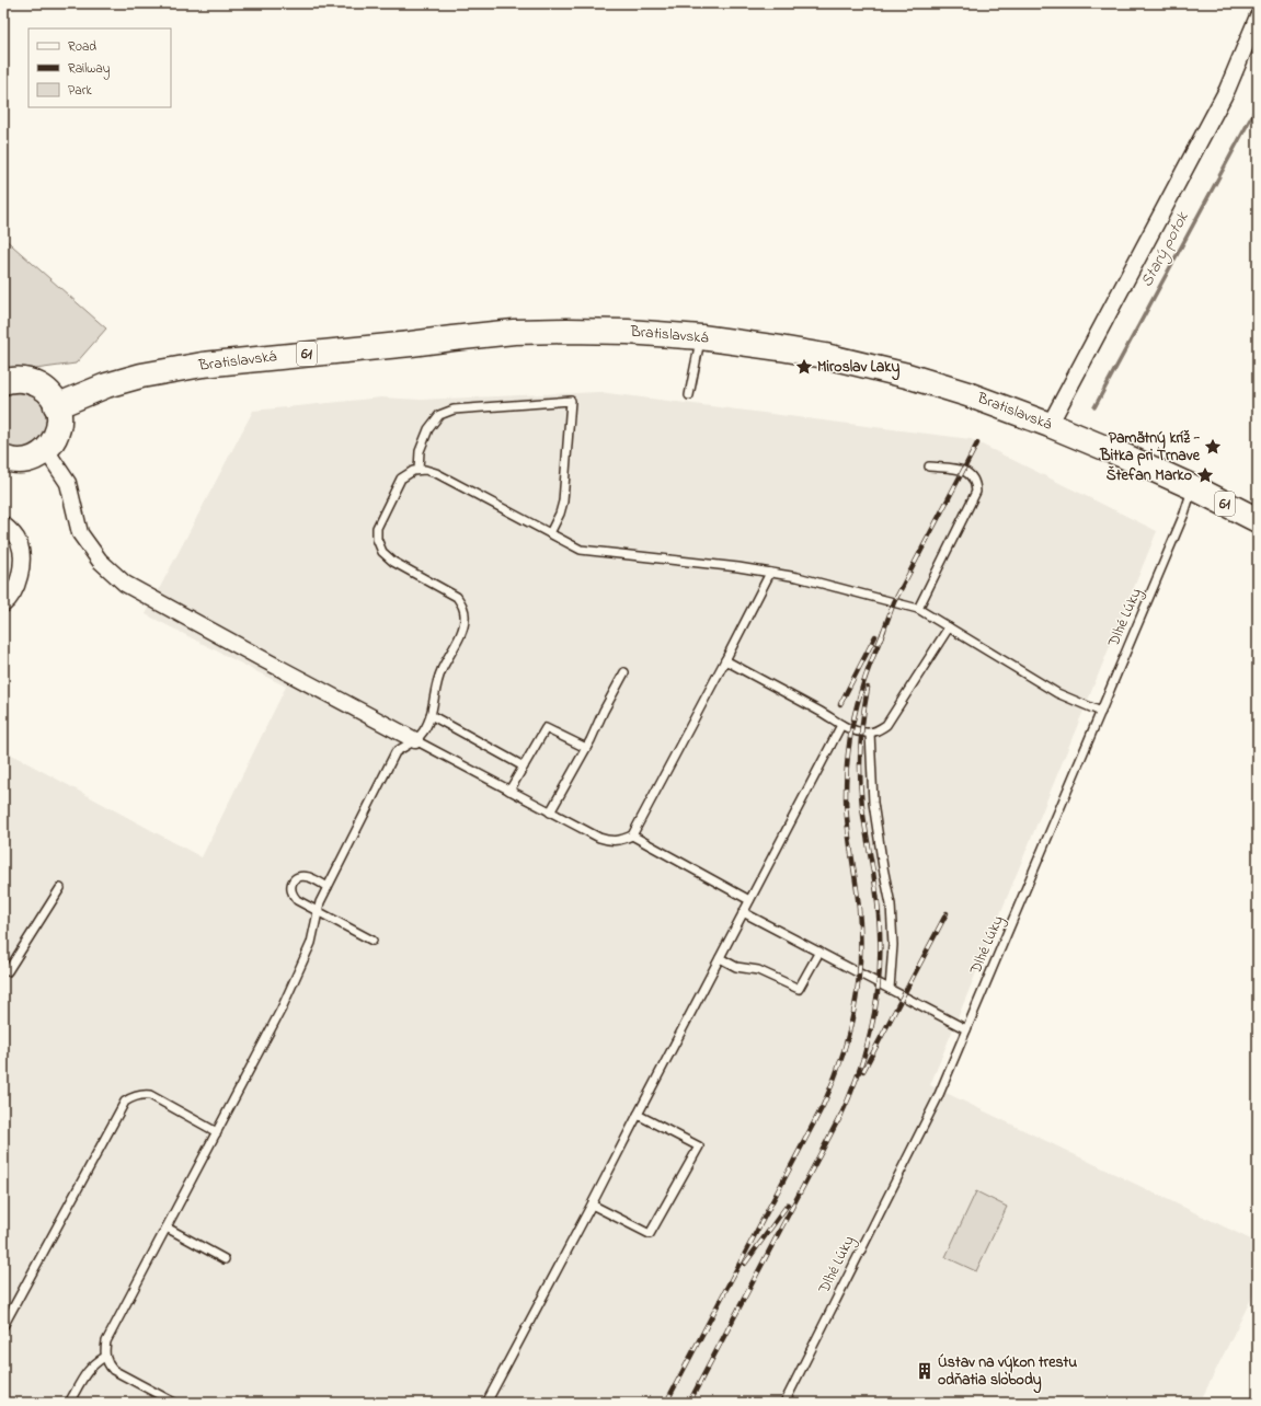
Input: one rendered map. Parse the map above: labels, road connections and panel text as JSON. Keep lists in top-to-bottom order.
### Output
{
  "streets": {
    "main road": ["Bratislavská", "61"],
    "lane": ["Dlhé Lúky"]
  },
  "crossings": [
    ["Bratislavská", "Dlhé Lúky"]
  ],
  "water": ["Starý potok"],
  "places": {
    "place": ["Miroslav Laky", "Pamätný kríž - Bitka pri Trnave", "Štefan Marko"],
    "building": ["Ústav na výkon trestu odňatia slobody"]
  },
  "legend": ["Road", "Railway", "Park"]
}
